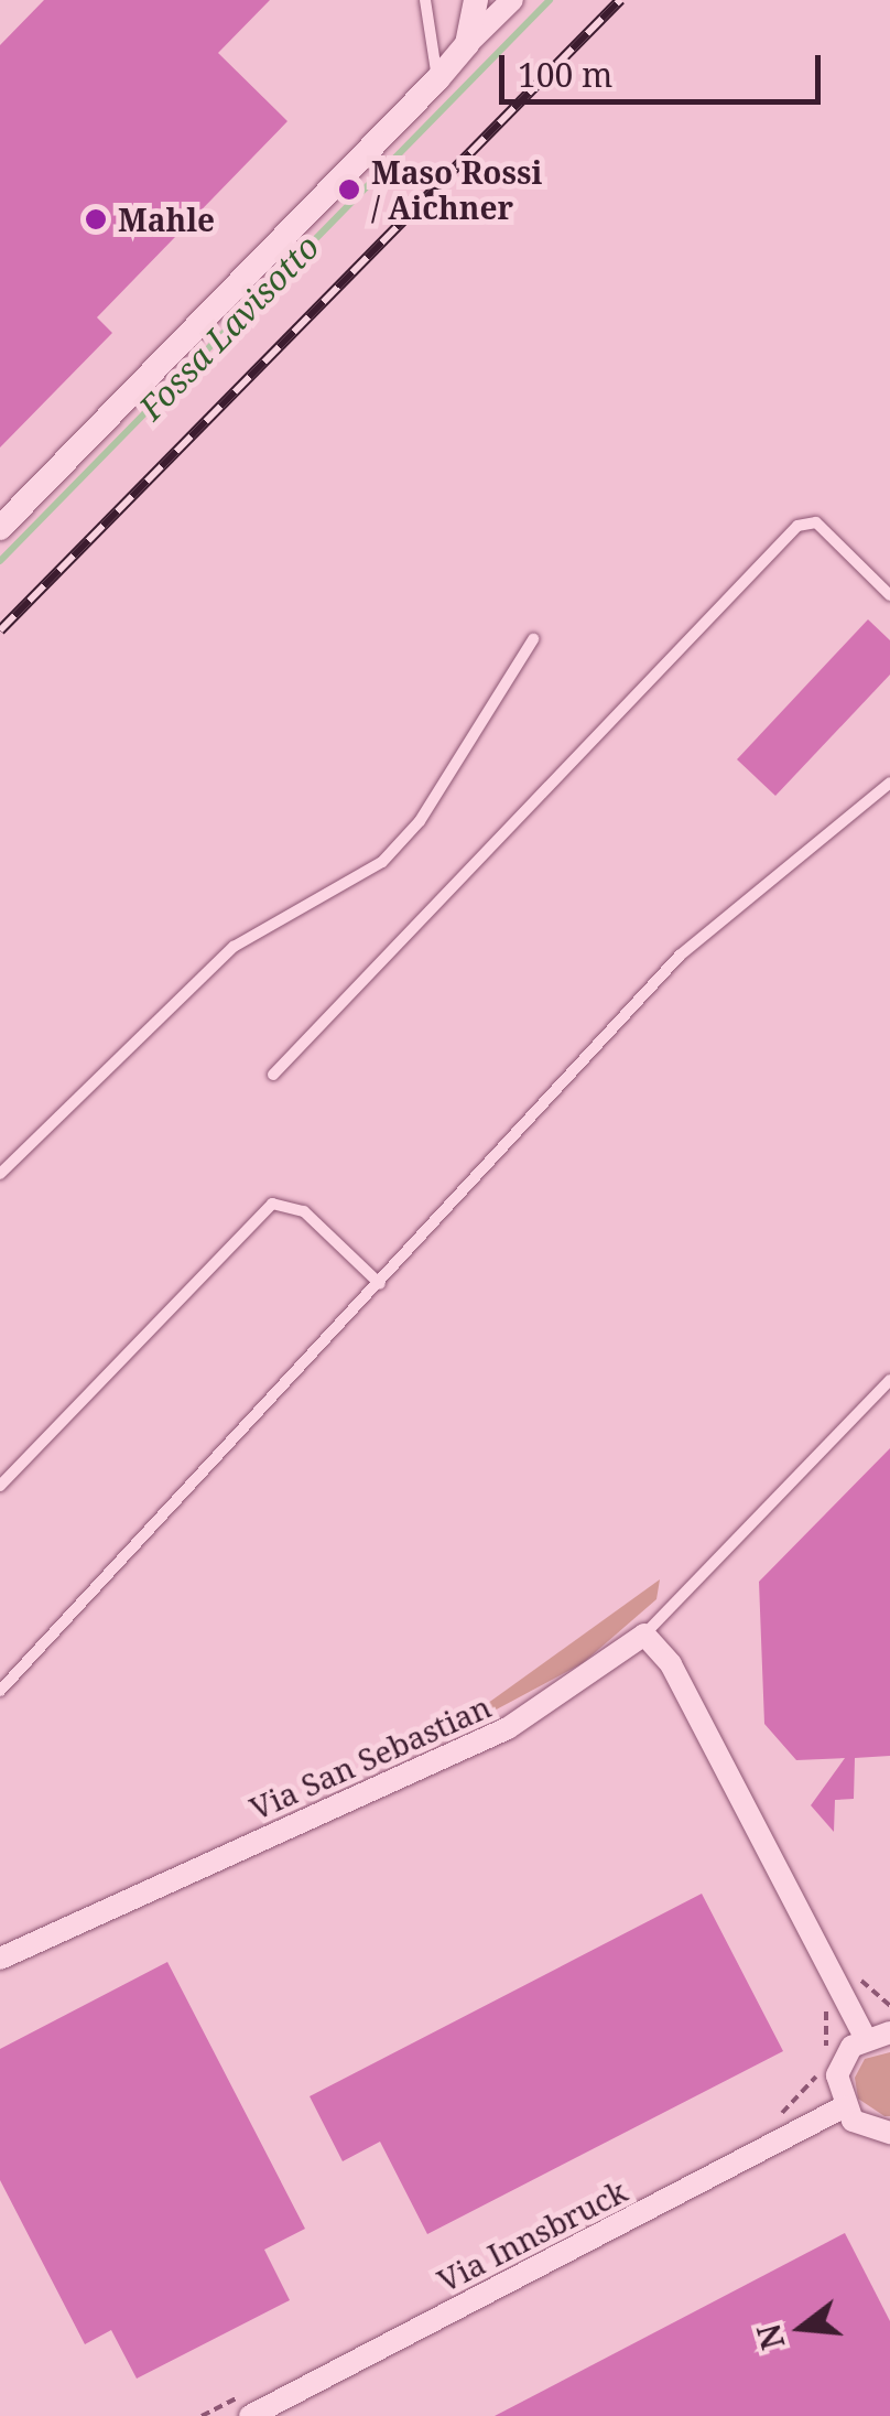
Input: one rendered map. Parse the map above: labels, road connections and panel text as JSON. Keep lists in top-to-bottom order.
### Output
{
  "streets": {
    "street": ["Via San Sebastian", "Via Innsbruck"]
  },
  "water": ["Fossa Lavisotto"],
  "places": ["Maso Rossi / Aichner", "Mahle"],
  "scale_bar": "100 m",
  "north": "left"
}
